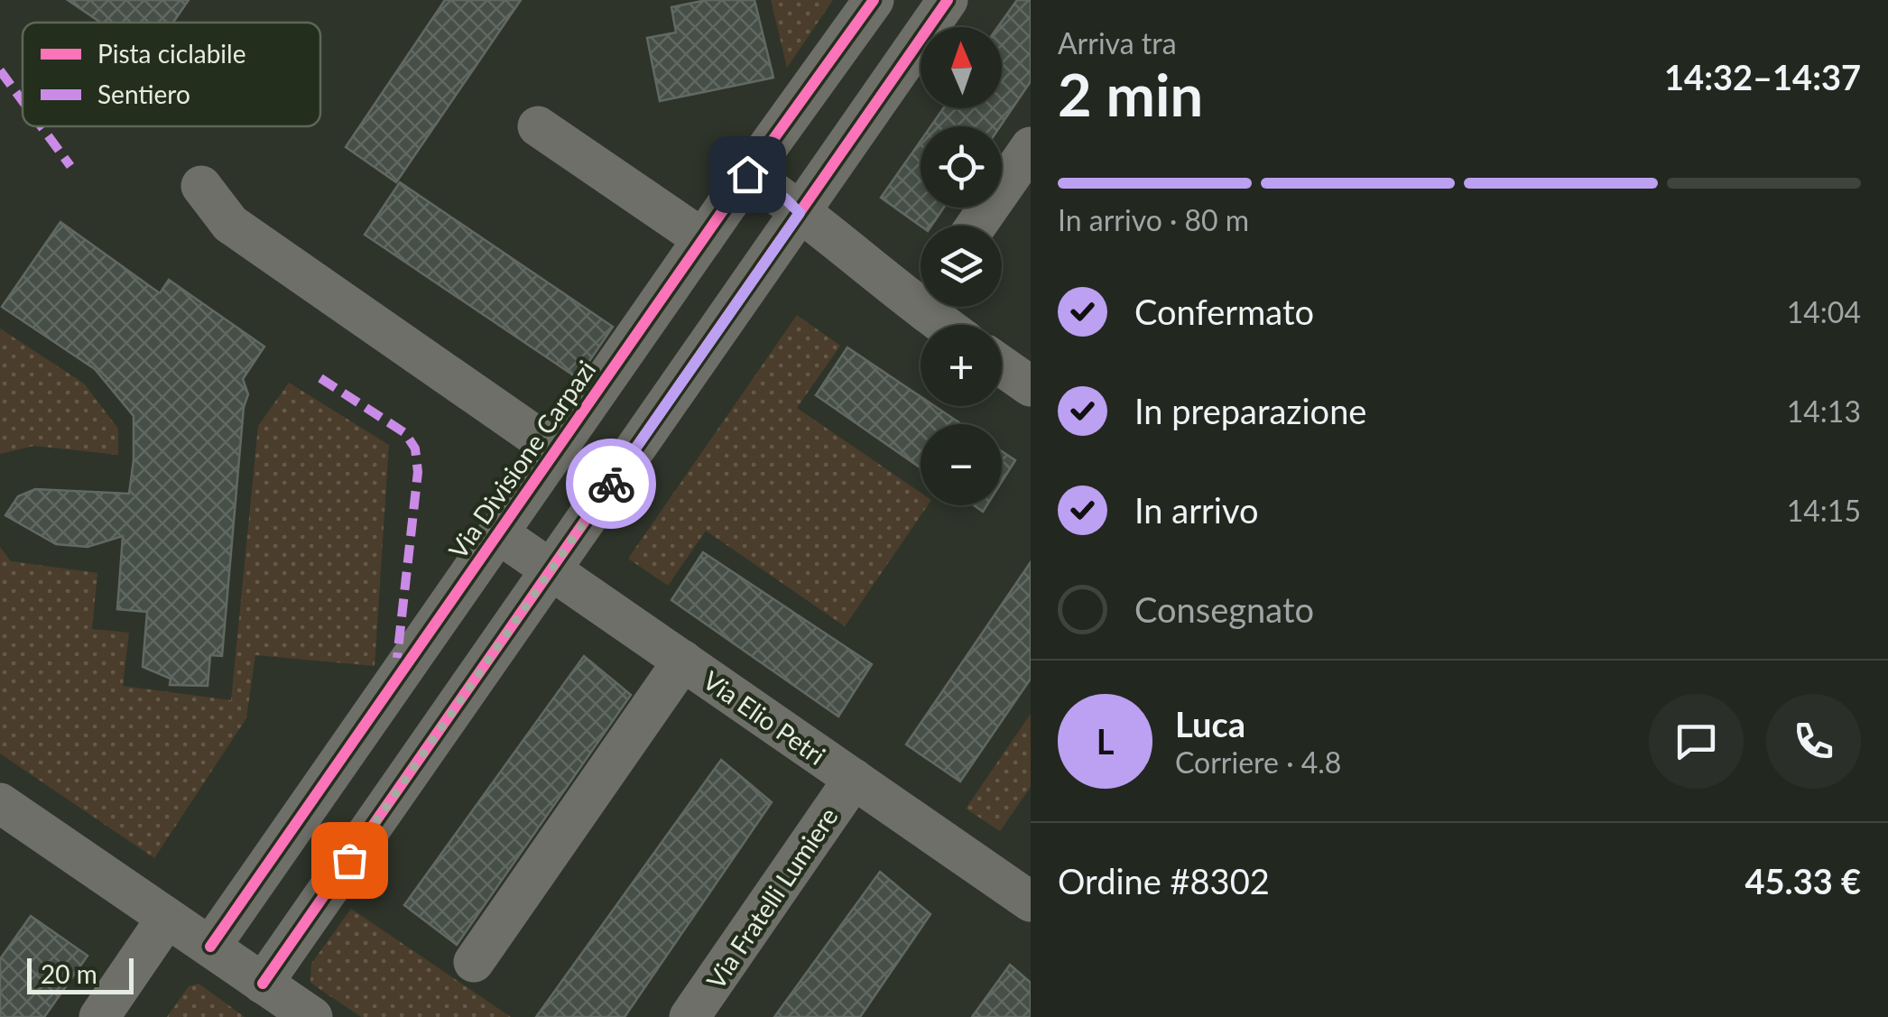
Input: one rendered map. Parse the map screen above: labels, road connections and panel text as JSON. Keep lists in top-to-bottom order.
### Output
{
  "streets": {
    "street": ["Via Divisione Carpazi", "Via Elio Petri", "Via Fratelli Lumiere"]
  },
  "crossings": [
    ["Via Divisione Carpazi", "Via Elio Petri"],
    ["Via Elio Petri", "Via Fratelli Lumiere"]
  ],
  "legend": ["Pista ciclabile", "Sentiero"],
  "scale_bar": "20 m",
  "north": "top",
  "page": {
    "heading": ["2 min", "Arriva tra", "14:32–14:37"],
    "panel": [
      "Luca",
      "Corriere · 4.8",
      "Ordine #8302",
      "45.33 €"
    ],
    "map_buttons": ["+", "−"],
    "bar": "In arrivo · 80 m",
    "list": [
      ["Confermato", "14:04"],
      ["In preparazione", "14:13"],
      ["In arrivo", "14:15"],
      "Consegnato"
    ],
    "round": "L",
    "scale": "20 m"
  }
}
